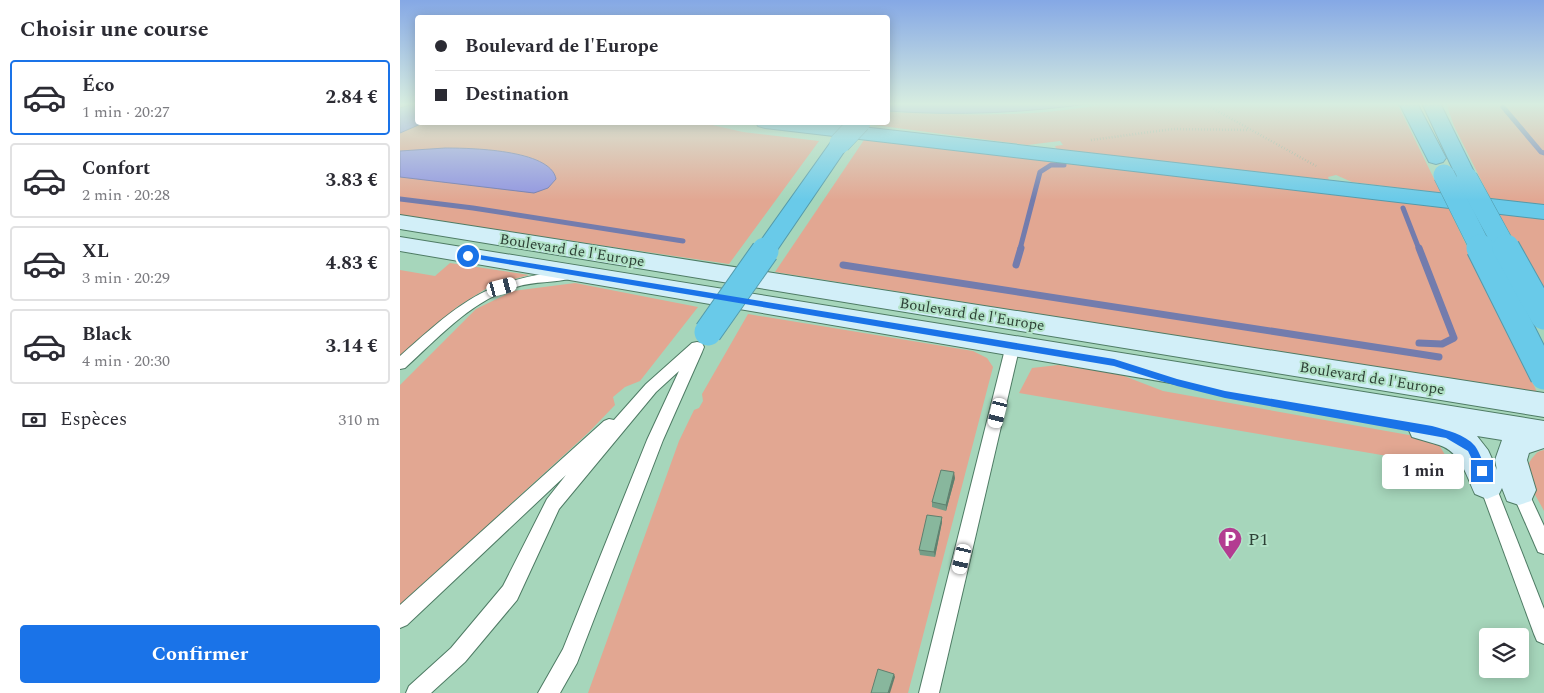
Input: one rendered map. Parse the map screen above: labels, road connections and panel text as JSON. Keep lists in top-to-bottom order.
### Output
{
  "streets": {
    "main road": ["Boulevard de l'Europe"]
  },
  "places": {
    "parking": ["P1"]
  },
  "page": {
    "heading": "Choisir une course",
    "banner": ["Boulevard de l'Europe", "Destination"],
    "list": [
      {
        "name": "Éco",
        "note": "1 min · 20:27",
        "value": "2.84 €"
      },
      {
        "name": "Confort",
        "note": "2 min · 20:28",
        "value": "3.83 €"
      },
      {
        "name": "XL",
        "note": "3 min · 20:29",
        "value": "4.83 €"
      },
      {
        "name": "Black",
        "note": "4 min · 20:30",
        "value": "3.14 €"
      }
    ],
    "pay": ["Espèces", "310 m"],
    "bubble": "1 min",
    "buttons": "Confirmer"
  }
}
